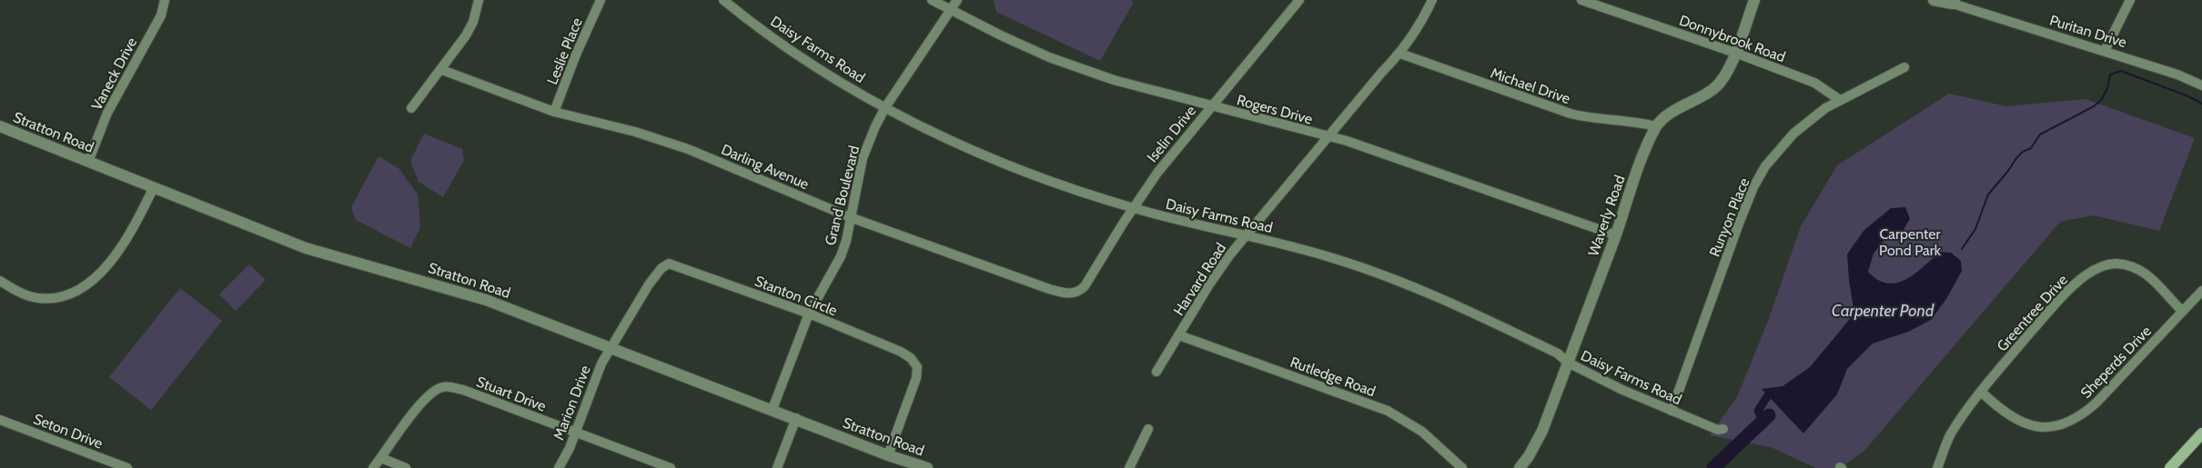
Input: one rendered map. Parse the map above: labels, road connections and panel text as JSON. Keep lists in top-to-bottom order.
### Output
{
  "streets": {
    "street": [
      "Puritan Drive",
      "Donnybrook Road",
      "Daisy Farms Road",
      "Leslie Place",
      "Vaneck Drive",
      "Michael Drive",
      "Rogers Drive",
      "Stratton Road",
      "Iselin Drive",
      "Darling Avenue",
      "Grand Boulevard",
      "Waverly Road",
      "Runyon Place",
      "Harvard Road",
      "Stanton Circle",
      "Greentree Drive",
      "Sheperds Drive",
      "Rutledge Road",
      "Stuart Drive",
      "Marion Drive",
      "Seton Drive"
    ]
  },
  "crossings": [
    ["Donnybrook Road", "Runyon Place"],
    ["Daisy Farms Road", "Iselin Drive"],
    ["Daisy Farms Road", "Grand Boulevard"],
    ["Daisy Farms Road", "Waverly Road"],
    ["Daisy Farms Road", "Runyon Place"],
    ["Daisy Farms Road", "Harvard Road"],
    ["Leslie Place", "Darling Avenue"],
    ["Vaneck Drive", "Stratton Road"],
    ["Michael Drive", "Waverly Road"],
    ["Michael Drive", "Harvard Road"],
    ["Rogers Drive", "Iselin Drive"],
    ["Rogers Drive", "Grand Boulevard"],
    ["Rogers Drive", "Waverly Road"],
    ["Rogers Drive", "Harvard Road"],
    ["Stratton Road", "Grand Boulevard"],
    ["Stratton Road", "Stanton Circle"],
    ["Stratton Road", "Marion Drive"],
    ["Iselin Drive", "Darling Avenue"],
    ["Darling Avenue", "Grand Boulevard"],
    ["Grand Boulevard", "Stanton Circle"],
    ["Harvard Road", "Rutledge Road"],
    ["Stanton Circle", "Marion Drive"],
    ["Greentree Drive", "Sheperds Drive"],
    ["Stuart Drive", "Marion Drive"]
  ],
  "water": ["Carpenter Pond"],
  "parks": ["Carpenter Pond Park"]
}
